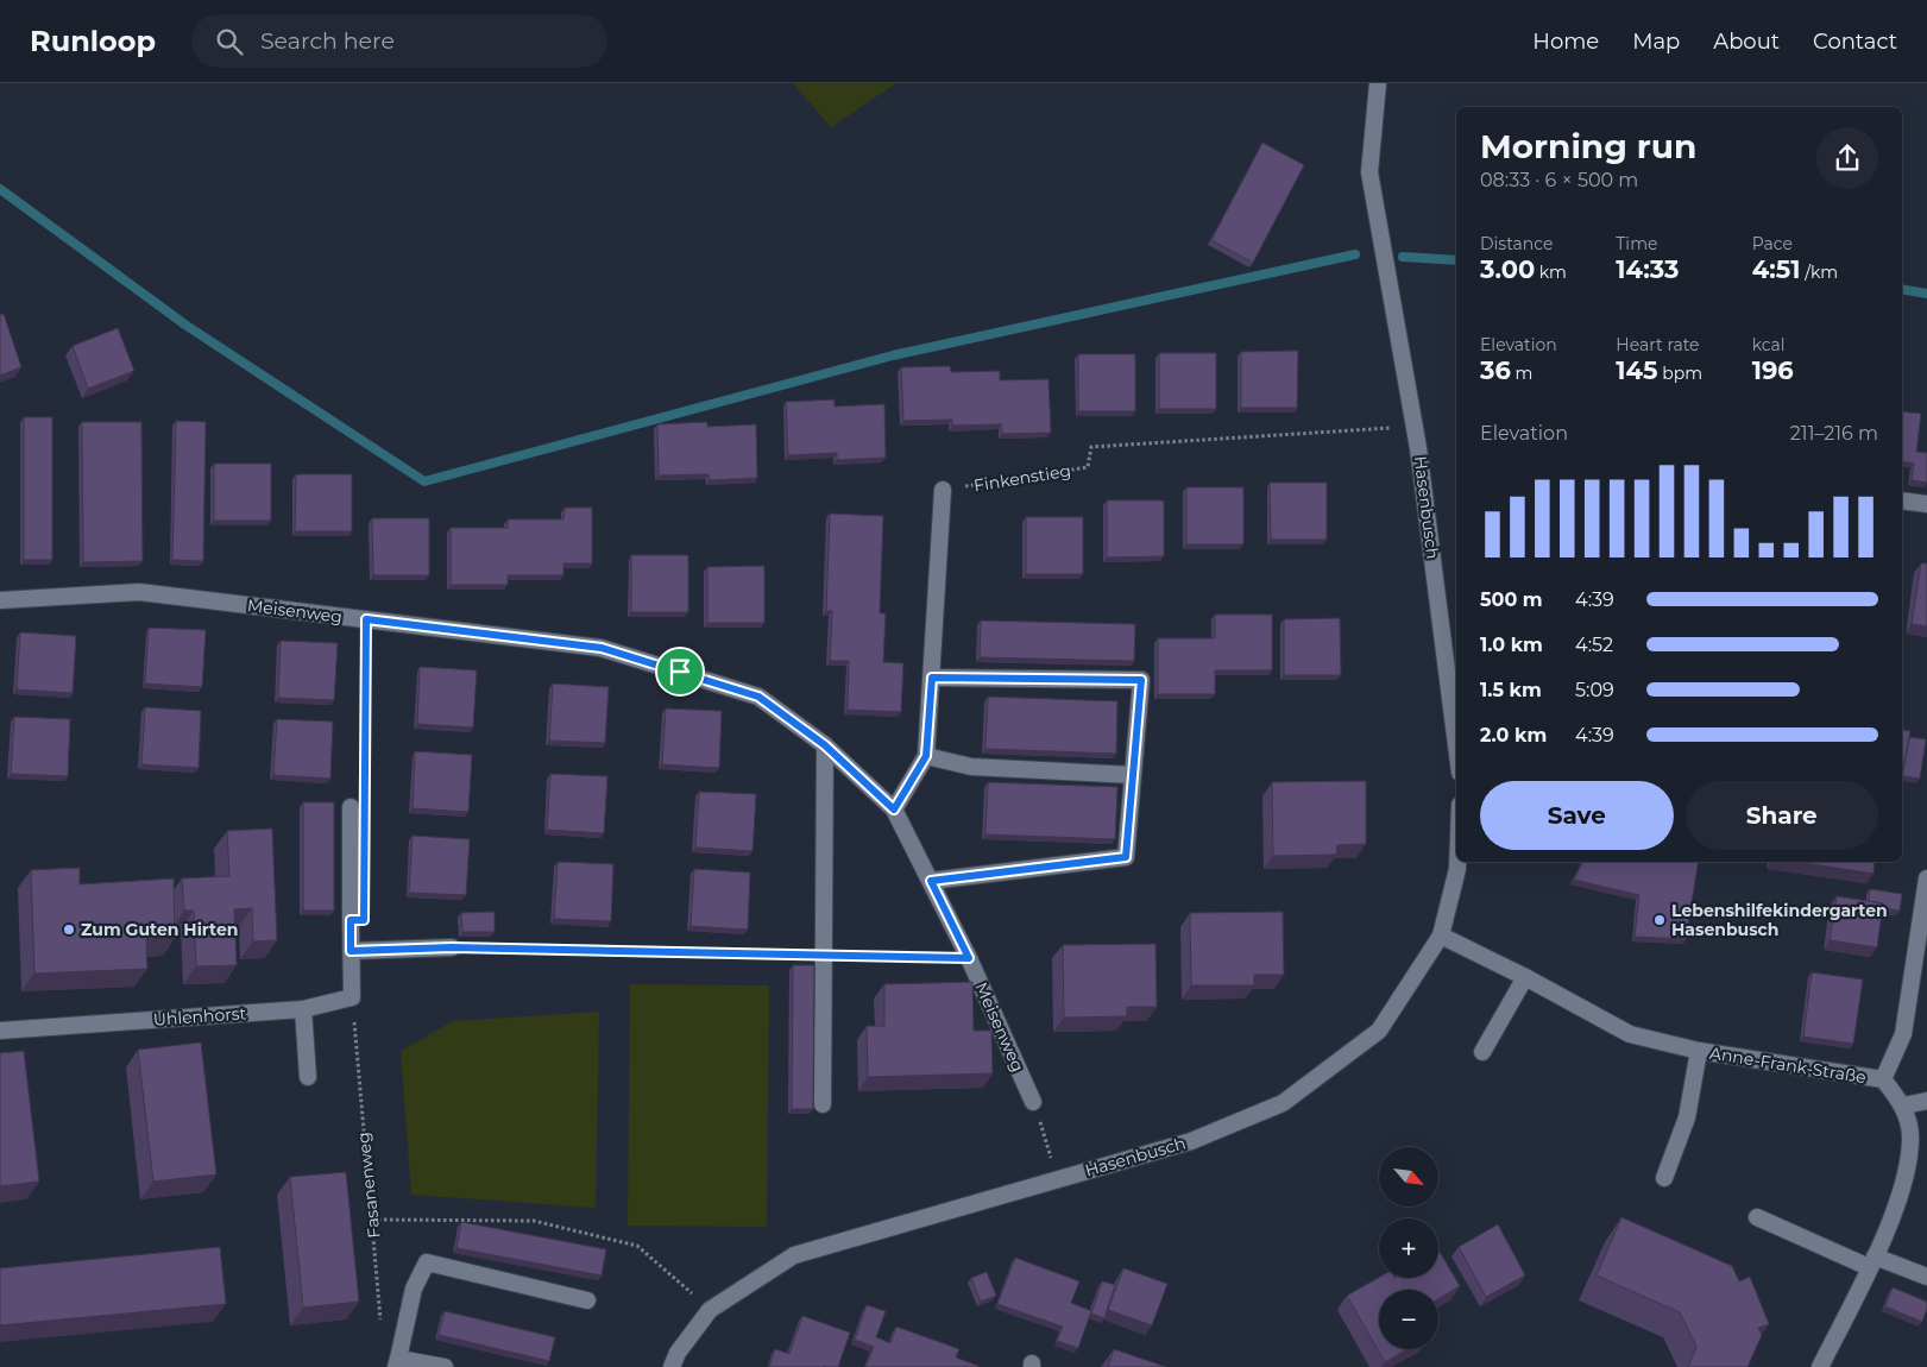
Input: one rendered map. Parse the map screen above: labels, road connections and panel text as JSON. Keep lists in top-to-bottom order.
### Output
{
  "streets": {
    "street": [
      "Hasenbusch",
      "Meisenweg",
      "Uhlenhorst",
      "Anne-Frank-Straße"
    ],
    "path": ["Finkenstieg", "Fasanenweg"]
  },
  "crossings": [
    ["Finkenstieg", "Hasenbusch"],
    ["Hasenbusch", "Anne-Frank-Straße"],
    ["Uhlenhorst", "Fasanenweg"]
  ],
  "places": ["Lebenshilfekindergarten Hasenbusch", "Zum Guten Hirten"],
  "north": "bottom right",
  "page": {
    "header": "Runloop",
    "search": "Search here",
    "nav": [
      "Home",
      "Map",
      "About",
      "Contact"
    ],
    "heading": ["Morning run", "08:33 · 6 × 500 m"],
    "stats": [
      ["Distance", "3.00 km"],
      ["Time", "14:33"],
      ["Pace", "4:51 /km"],
      ["Elevation", "36 m"],
      ["Heart rate", "145 bpm"],
      ["kcal", "196"]
    ],
    "chart": ["Elevation", "211–216 m"],
    "list": [
      {
        "name": "500 m",
        "note": "4:39"
      },
      {
        "name": "1.0 km",
        "note": "4:52"
      },
      {
        "name": "1.5 km",
        "note": "5:09"
      },
      {
        "name": "2.0 km",
        "note": "4:39"
      }
    ],
    "buttons": ["Save", "Share"],
    "map_buttons": ["+", "−"]
  }
}
